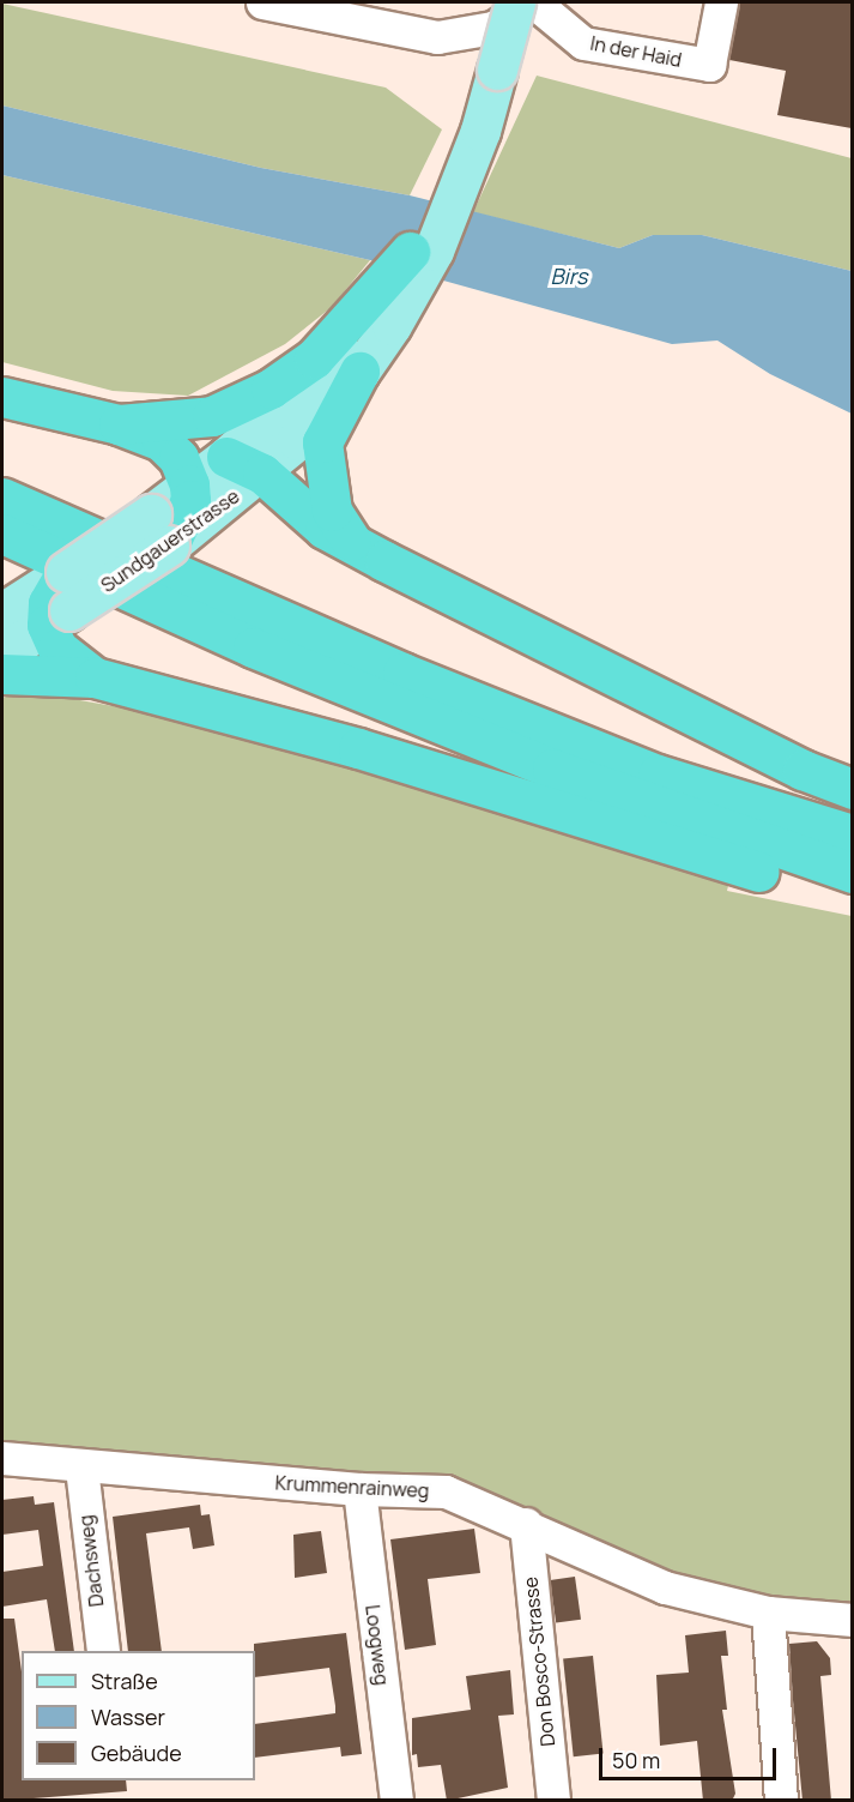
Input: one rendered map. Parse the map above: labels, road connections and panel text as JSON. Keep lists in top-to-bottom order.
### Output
{
  "streets": {
    "main road": ["Sundgauerstrasse"],
    "street": [
      "In der Haid",
      "Krummenrainweg",
      "Dachsweg",
      "Loogweg",
      "Don Bosco-Strasse"
    ]
  },
  "crossings": [
    ["Krummenrainweg", "Dachsweg"],
    ["Krummenrainweg", "Loogweg"],
    ["Krummenrainweg", "Don Bosco-Strasse"]
  ],
  "water": ["Birs"],
  "legend": ["Straße", "Wasser", "Gebäude"],
  "scale_bar": "50 m"
}
